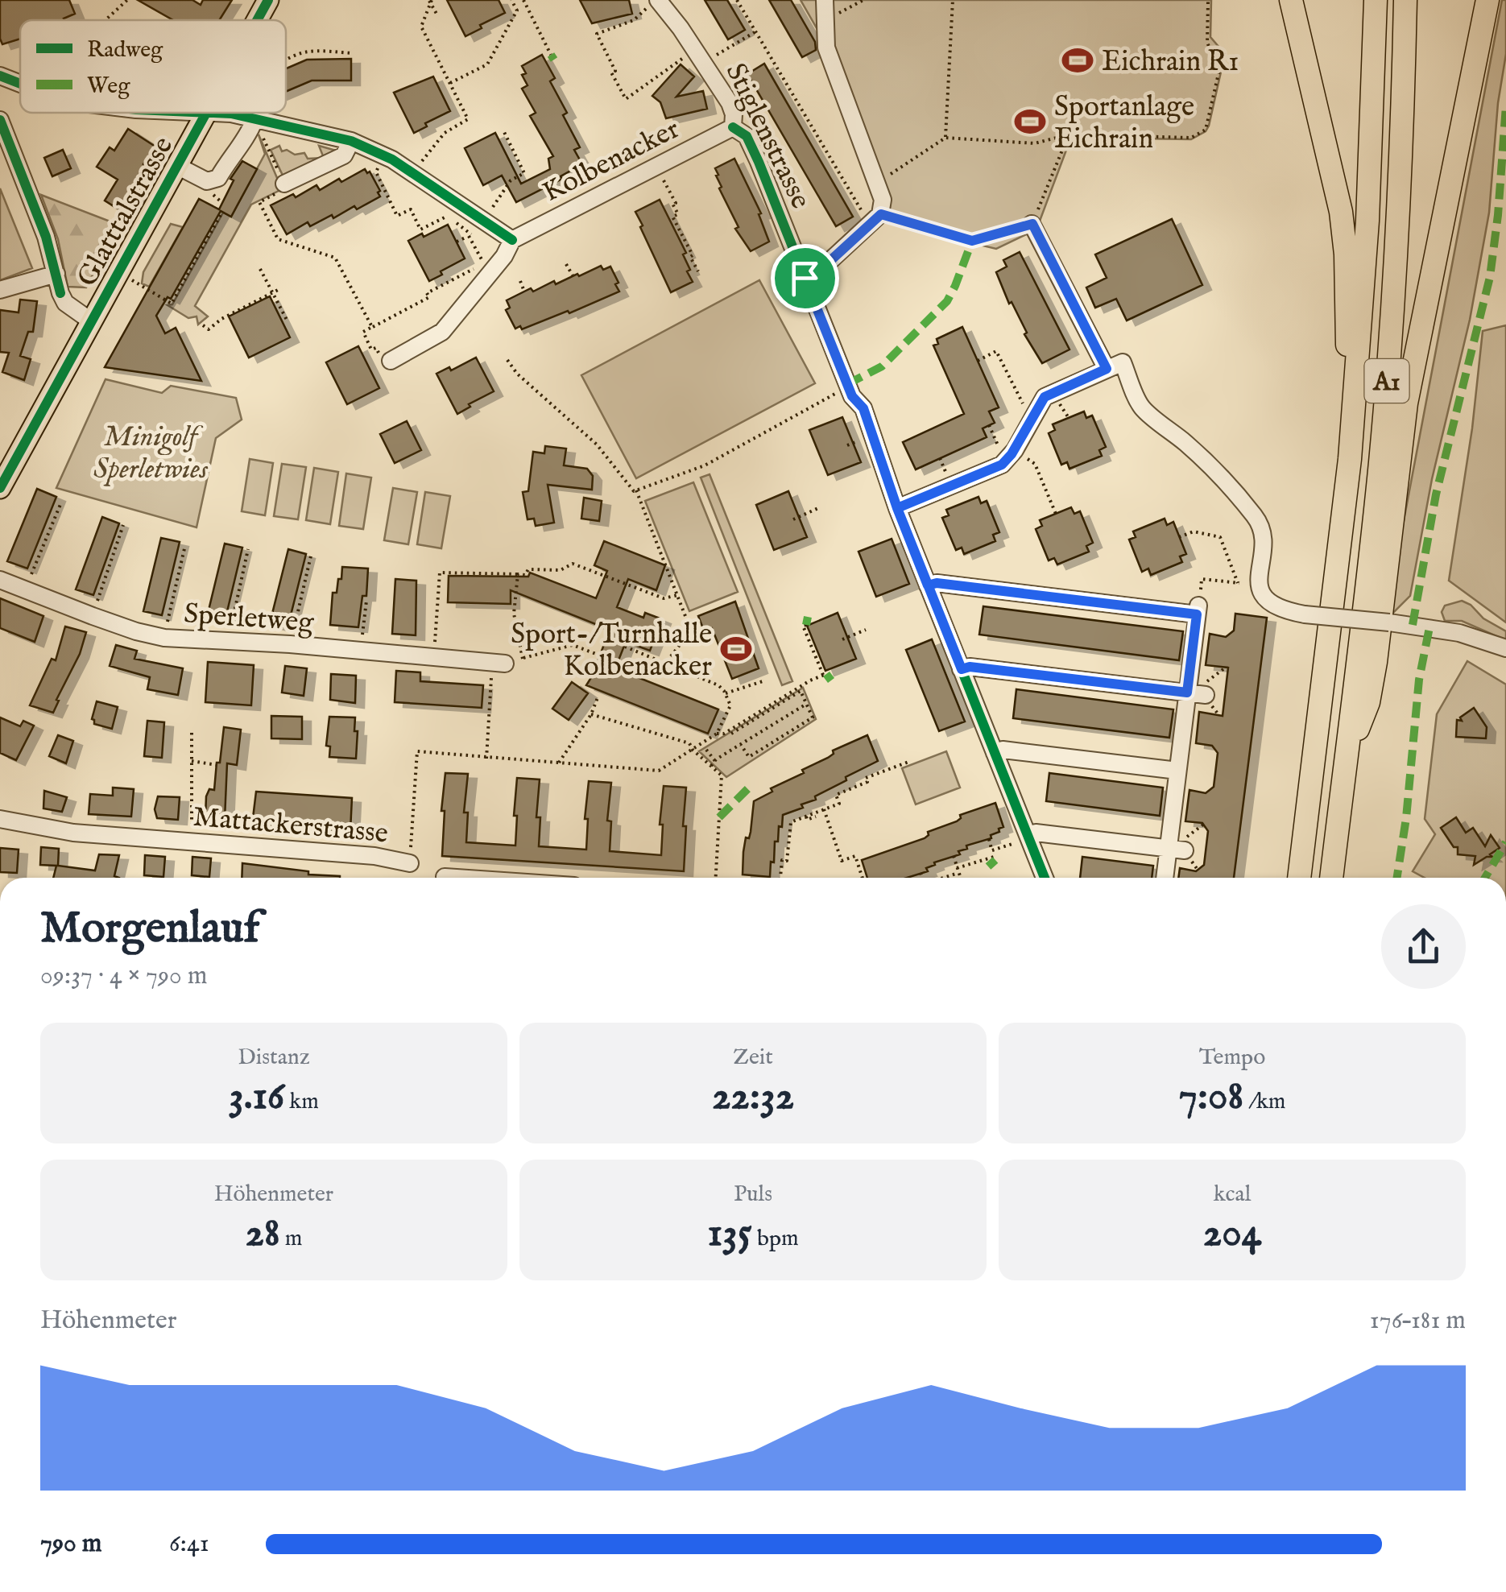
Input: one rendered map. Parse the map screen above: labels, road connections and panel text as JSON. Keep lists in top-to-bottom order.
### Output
{
  "streets": {
    "highway": ["A1"],
    "main road": ["Glatttalstrasse"],
    "street": [
      "Stiglenstrasse",
      "Kolbenacker",
      "Sperletweg",
      "Mattackerstrasse"
    ]
  },
  "crossings": [
    ["Stiglenstrasse", "Kolbenacker"]
  ],
  "parks": ["Minigolf Sperletwies"],
  "places": {
    "sports": ["Eichrain R1", "Sportanlage Eichrain", "Sport-/Turnhalle Kolbenacker"]
  },
  "legend": ["Radweg", "Weg"],
  "page": {
    "heading": ["Morgenlauf", "09:37 · 4 × 790 m"],
    "stats": [
      ["Distanz", "3.16 km"],
      ["Zeit", "22:32"],
      ["Tempo", "7:08 /km"],
      ["Höhenmeter", "28 m"],
      ["Puls", "135 bpm"],
      ["kcal", "204"]
    ],
    "chart": ["Höhenmeter", "176–181 m"],
    "list": [
      {
        "name": "790 m",
        "note": "6:41"
      }
    ]
  }
}
